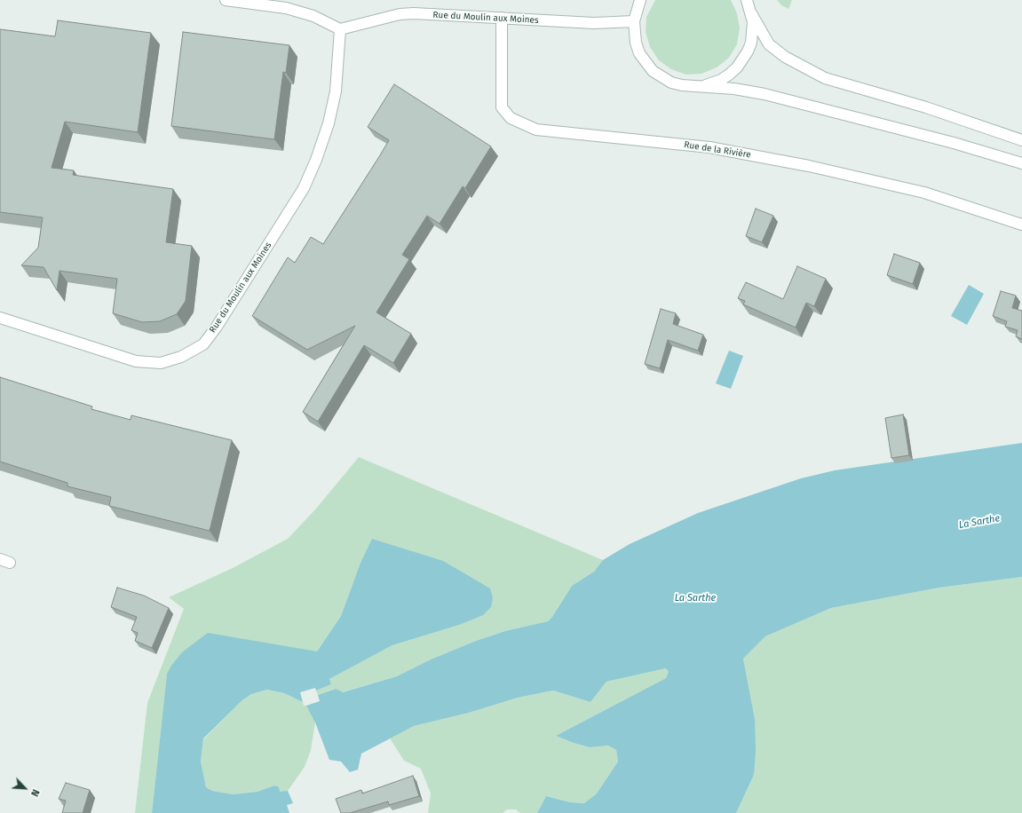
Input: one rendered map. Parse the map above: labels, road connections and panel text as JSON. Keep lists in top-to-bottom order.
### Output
{
  "streets": {
    "street": ["Rue du Moulin aux Moines", "Rue de la Rivière"]
  },
  "crossings": [
    ["Rue du Moulin aux Moines", "Rue de la Rivière"]
  ],
  "water": ["La Sarthe"],
  "north": "bottom right"
}
